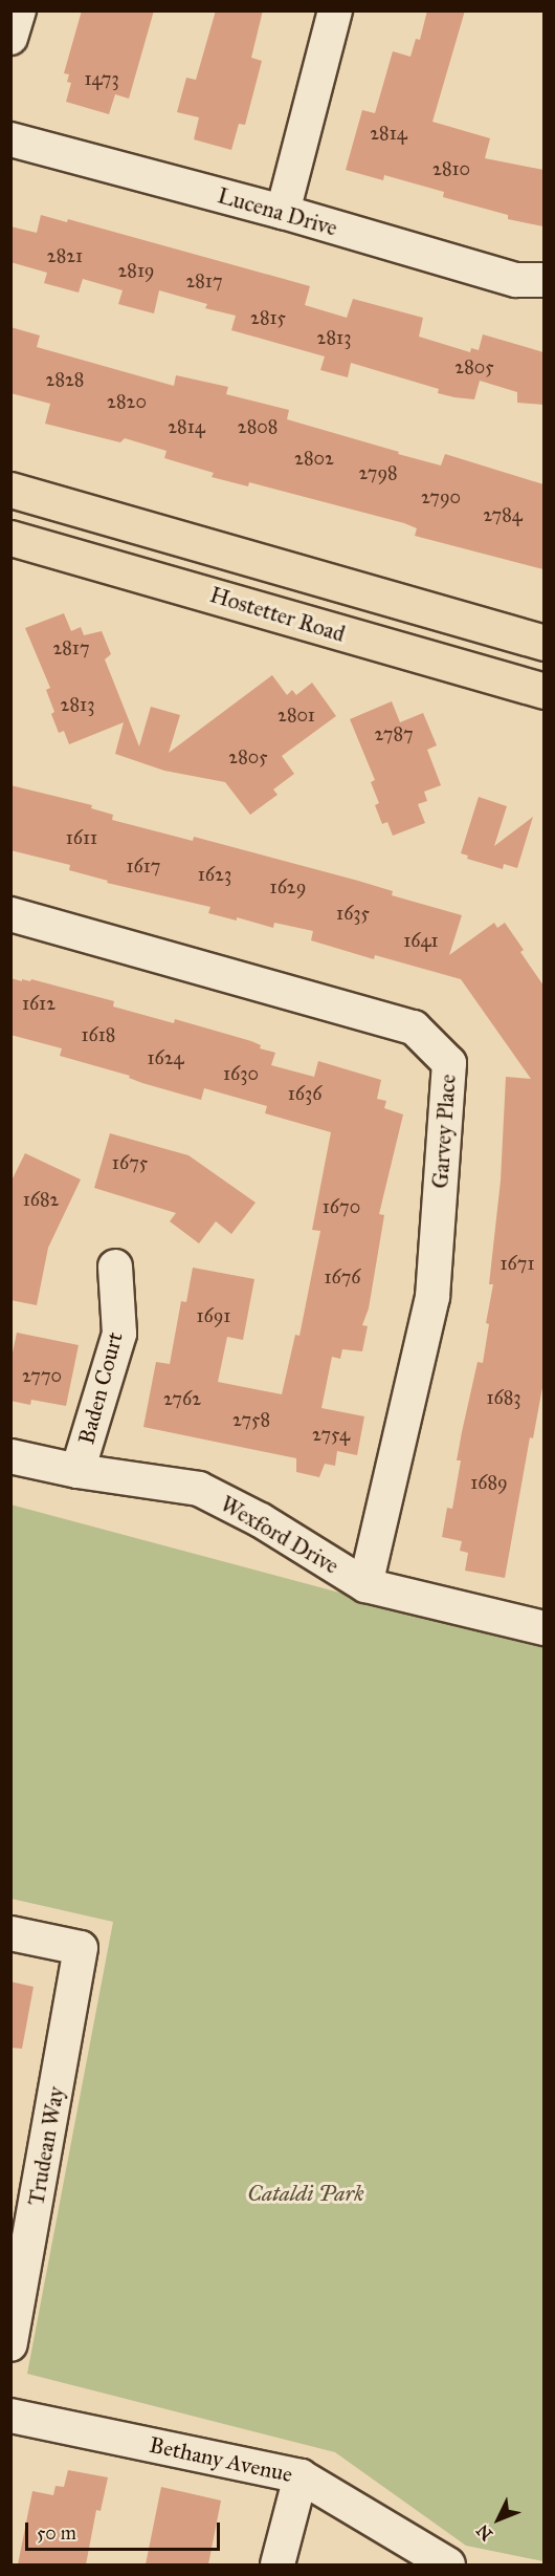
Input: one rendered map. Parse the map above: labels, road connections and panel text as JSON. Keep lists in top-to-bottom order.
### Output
{
  "streets": {
    "main road": ["Hostetter Road"],
    "street": [
      "Lucena Drive",
      "Garvey Place",
      "Baden Court",
      "Wexford Drive",
      "Trudean Way",
      "Bethany Avenue"
    ]
  },
  "crossings": [
    ["Garvey Place", "Wexford Drive"],
    ["Baden Court", "Wexford Drive"]
  ],
  "parks": ["Cataldi Park"],
  "house_numbers": [
    "1473",
    "2814",
    "2810",
    "2821",
    "2819",
    "2817",
    "2815",
    "2813",
    "2805",
    "2828",
    "2820",
    "2814",
    "2808",
    "2802",
    "2798",
    "2790",
    "2784",
    "2817",
    "2813",
    "2801",
    "2787",
    "2805",
    "1611",
    "1617",
    "1623",
    "1629",
    "1635",
    "1641",
    "1612",
    "1618",
    "1624",
    "1630",
    "1636",
    "1675",
    "1682",
    "1670",
    "1671",
    "1676",
    "1691",
    "2770",
    "1683",
    "2762",
    "2758",
    "2754",
    "1689"
  ],
  "scale_bar": "50 m",
  "north": "bottom left"
}
